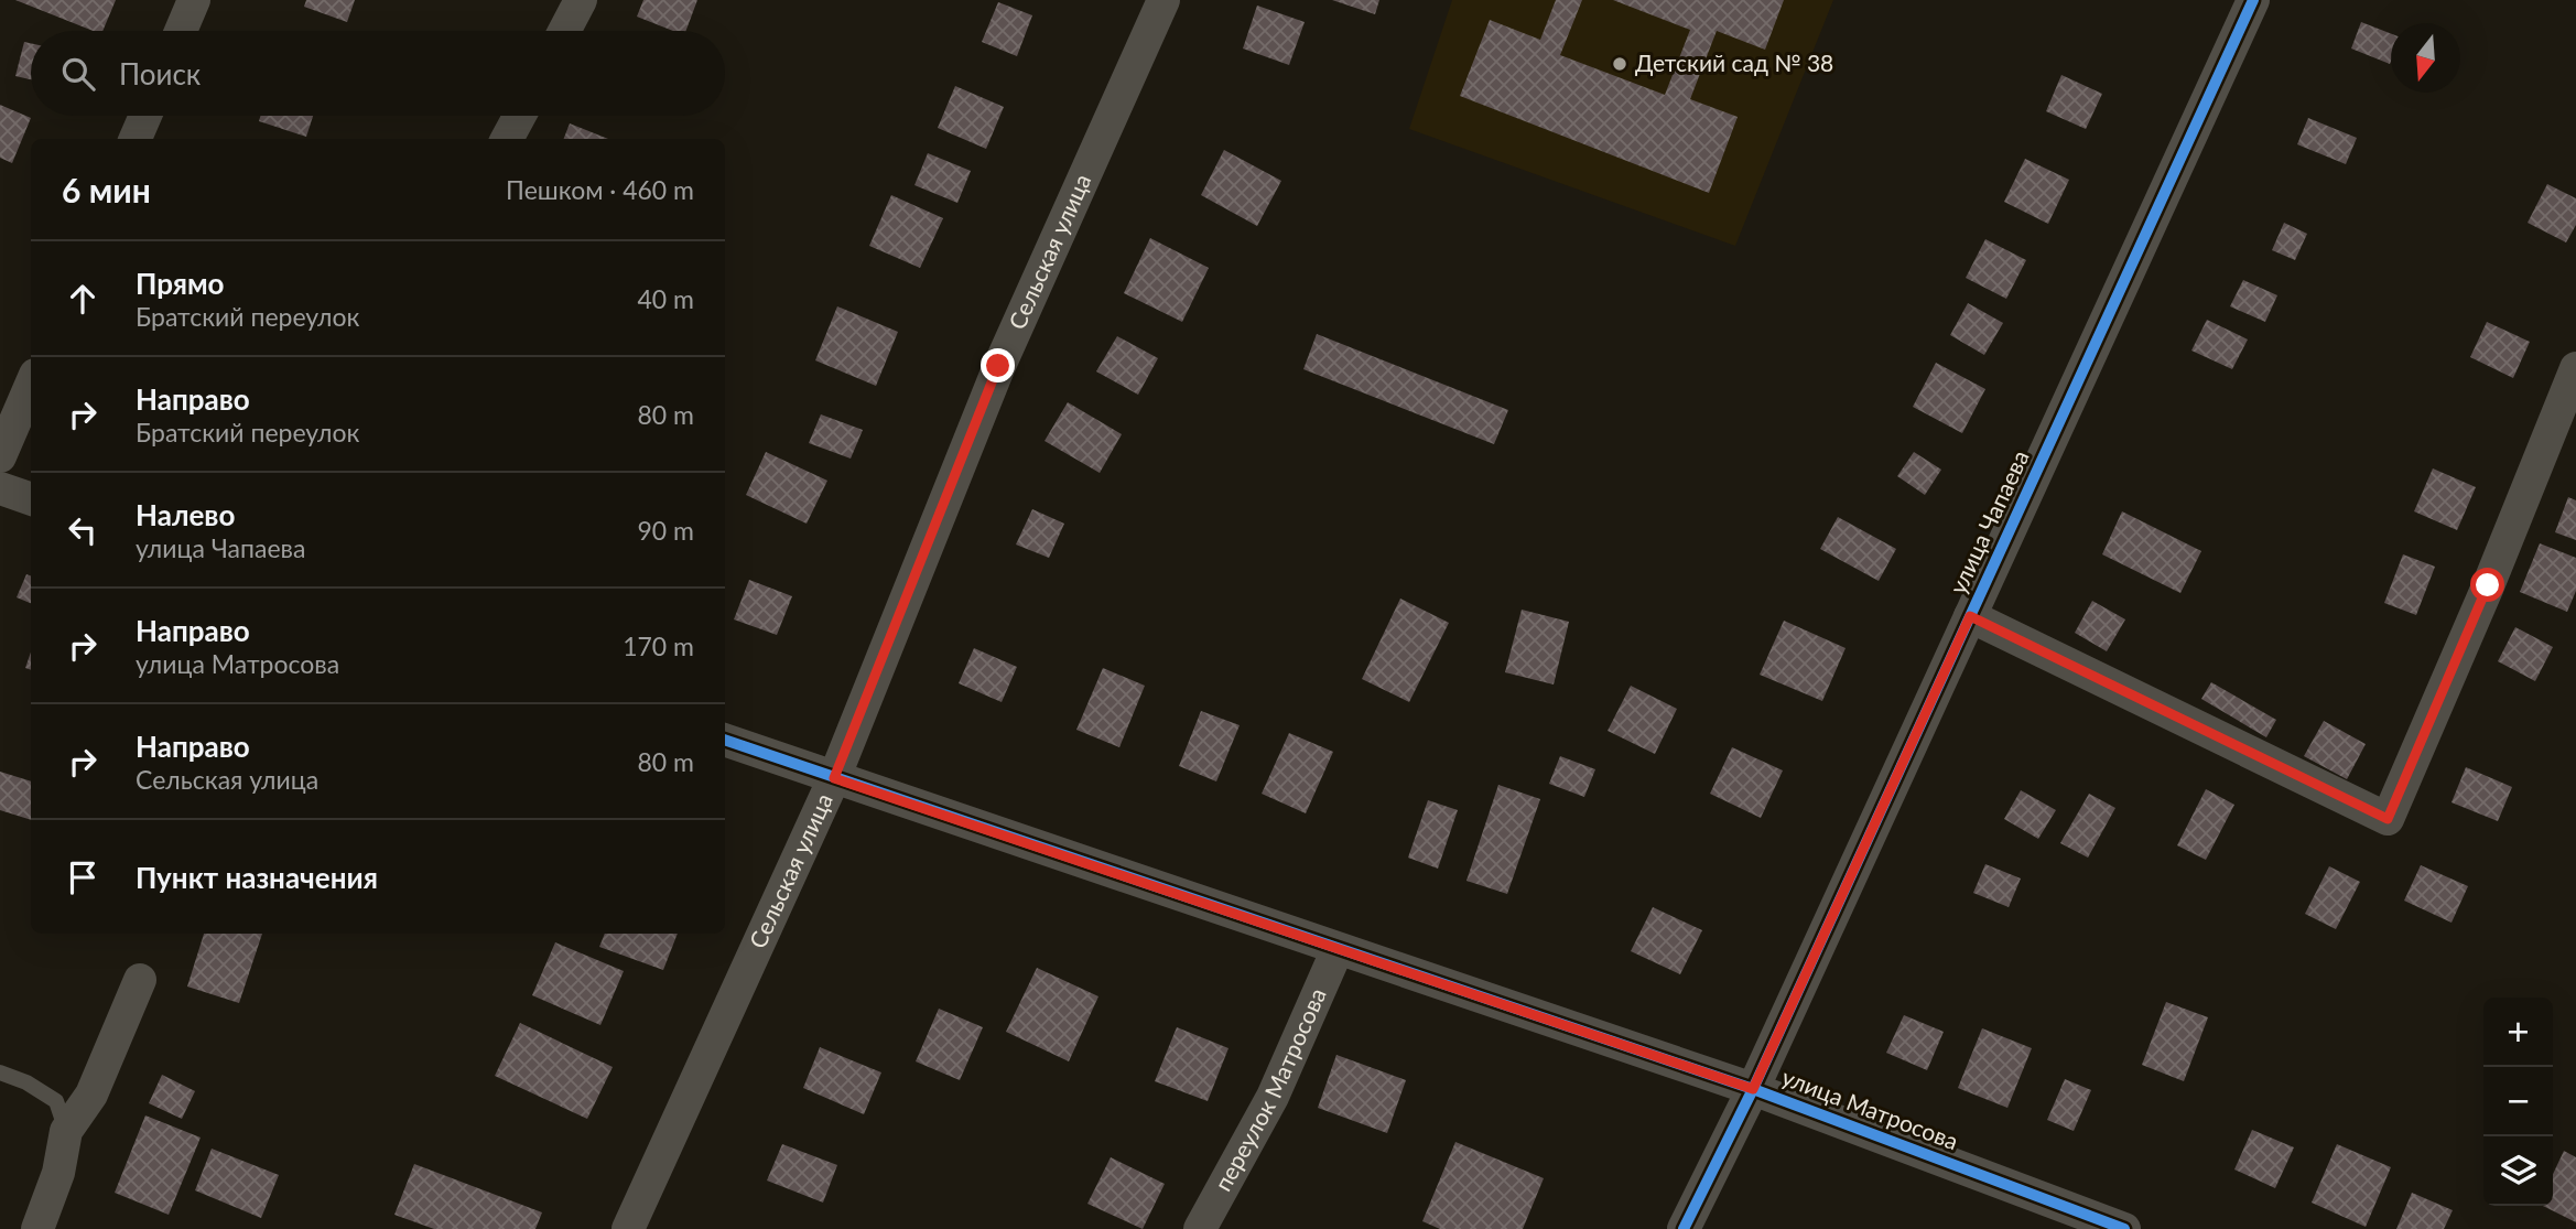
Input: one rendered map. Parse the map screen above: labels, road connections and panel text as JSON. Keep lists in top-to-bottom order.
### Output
{
  "streets": {
    "street": [
      "Сельская улица",
      "улица Чапаева",
      "переулок Матросова",
      "улица Матросова"
    ]
  },
  "crossings": [
    ["Сельская улица", "улица Матросова"],
    ["улица Чапаева", "улица Матросова"],
    ["переулок Матросова", "улица Матросова"]
  ],
  "places": ["Детский сад № 38"],
  "north": "bottom",
  "page": {
    "search": "Поиск",
    "heading": ["6 мин", "Пешком · 460 m"],
    "list": [
      ["Прямо", "Братский переулок", "40 m"],
      ["Направо", "Братский переулок", "80 m"],
      ["Налево", "улица Чапаева", "90 m"],
      ["Направо", "улица Матросова", "170 m"],
      ["Направо", "Сельская улица", "80 m"],
      "Пункт назначения"
    ],
    "map_buttons": ["+", "−"]
  }
}
